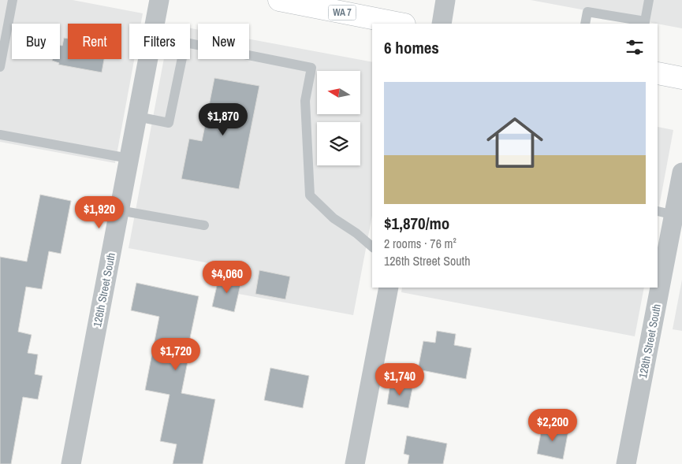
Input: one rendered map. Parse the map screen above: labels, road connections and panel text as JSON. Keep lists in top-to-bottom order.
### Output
{
  "streets": {
    "main road": ["WA 7"],
    "street": ["126th Street South", "128th Street South"]
  },
  "north": "left",
  "page": {
    "chip": [
      "Buy",
      "Rent",
      "Filters",
      "New"
    ],
    "heading": "6 homes",
    "list": [
      {
        "name": "$1,870/mo",
        "note": "2 rooms · 76 m² · 126th Street South"
      }
    ],
    "price": [
      "$1,870",
      "$1,920",
      "$4,060",
      "$1,720",
      "$1,740",
      "$2,200"
    ]
  }
}
